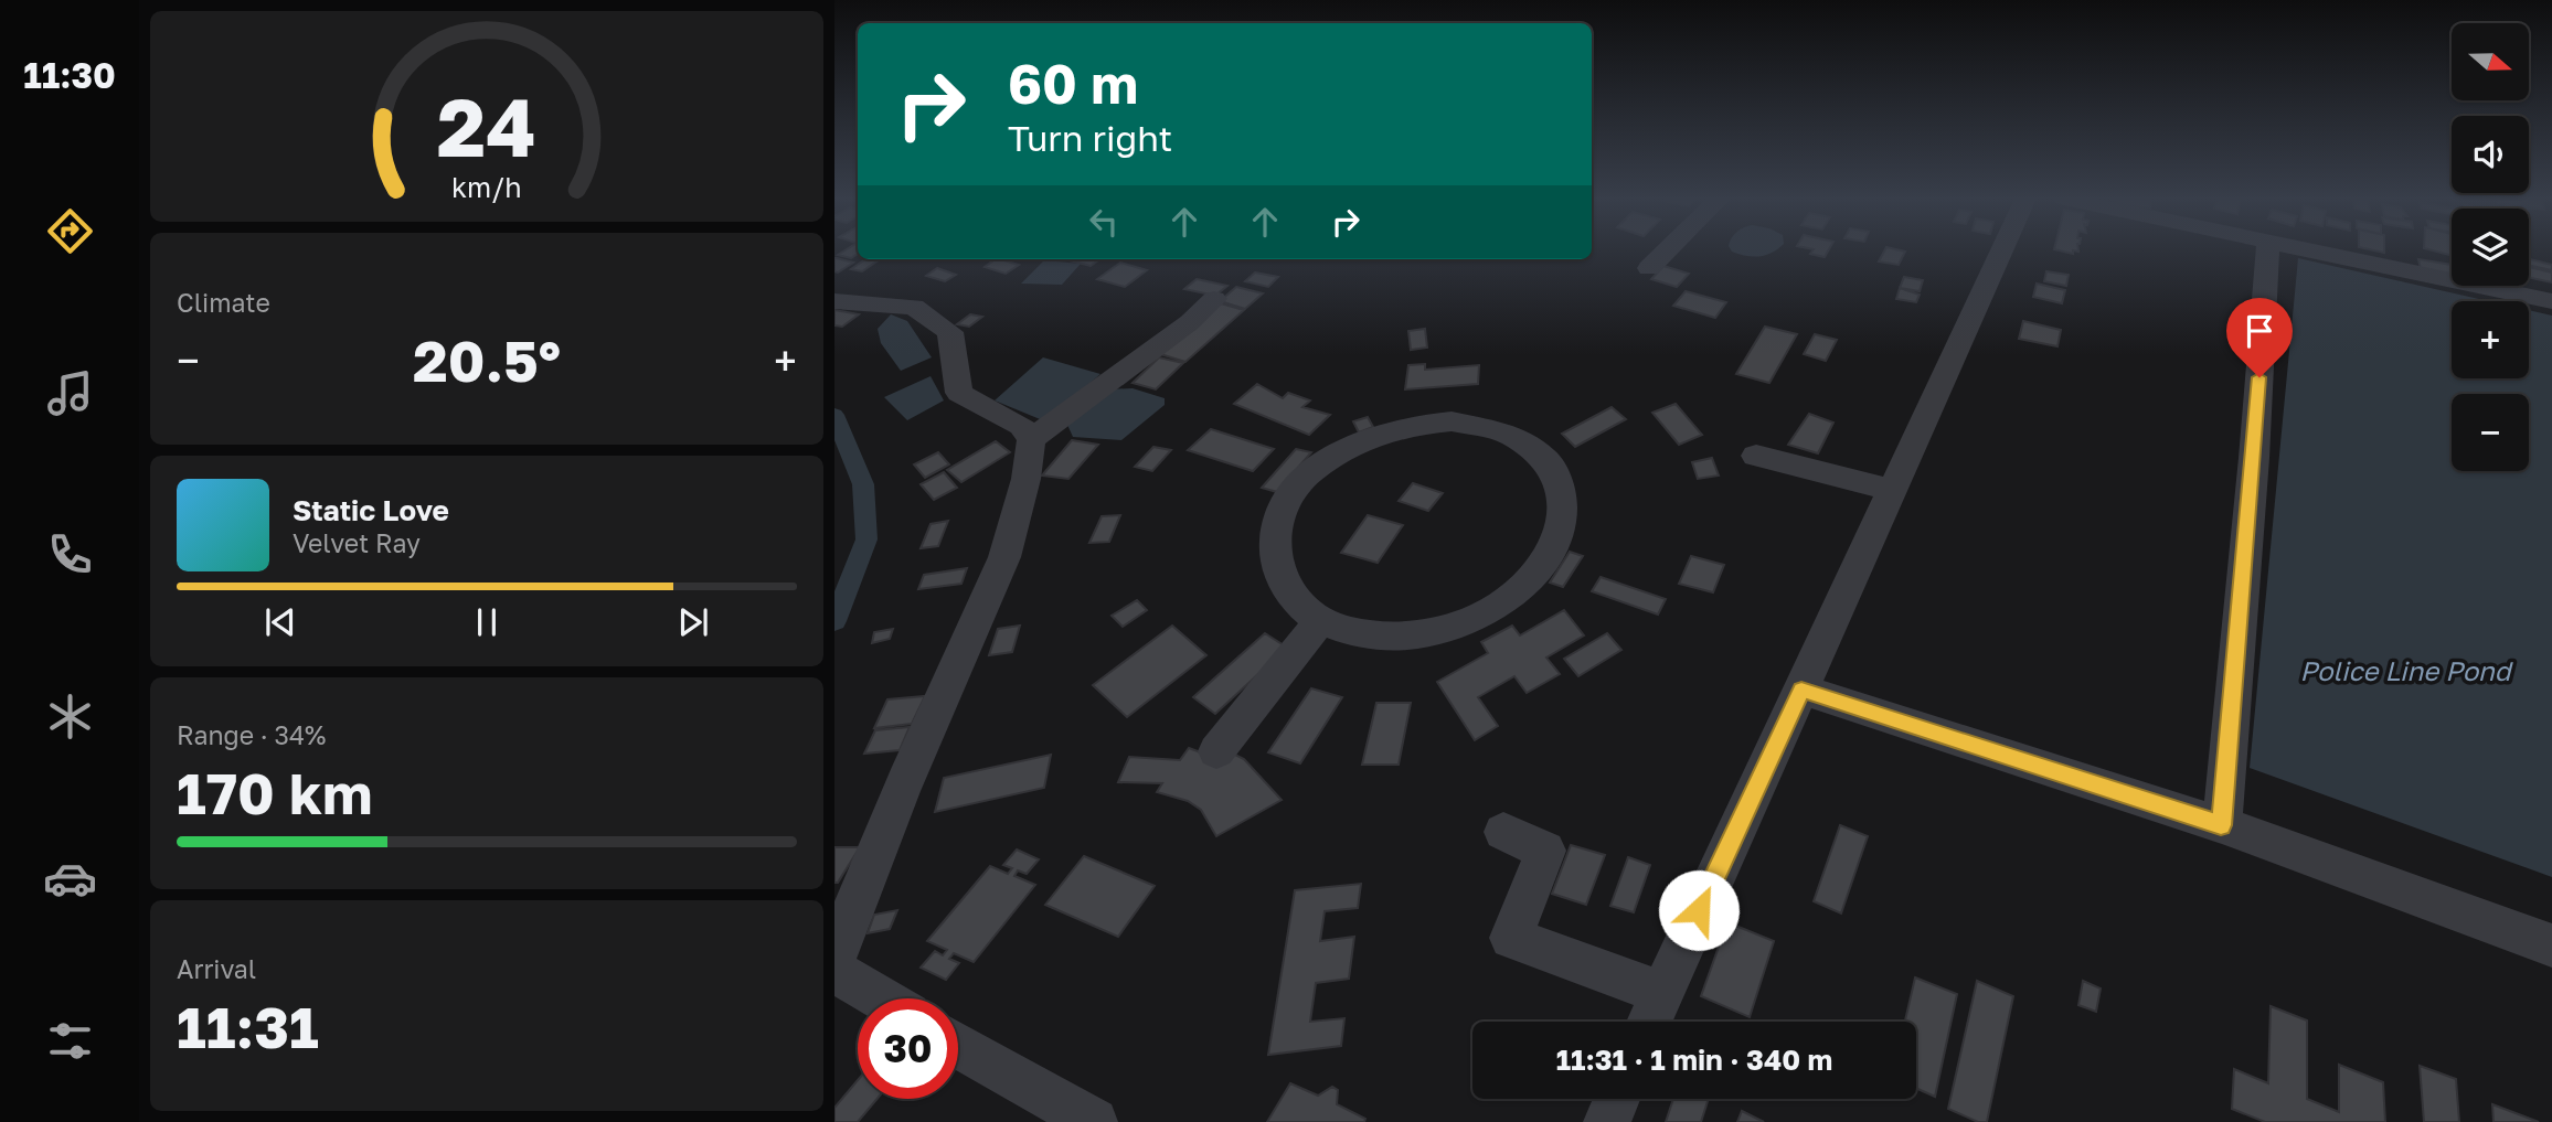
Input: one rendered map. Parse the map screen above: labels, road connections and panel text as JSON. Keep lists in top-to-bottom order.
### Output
{
  "water": ["Police Line Pond"],
  "north": "right",
  "page": {
    "tabs": "11:30",
    "map_buttons": ["+", "−"],
    "turn": ["60 m", "Turn right"],
    "tile": [
      "Climate",
      ["Range · 34%", "170 km"],
      ["Arrival", "11:31"]
    ],
    "heat": ["−", "20.5°", "+"],
    "song": ["Static Love", "Velvet Ray"],
    "limit": "30",
    "trip": "11:31 · 1 min · 340 m",
    "gauge": ["24", "km/h"]
  }
}
